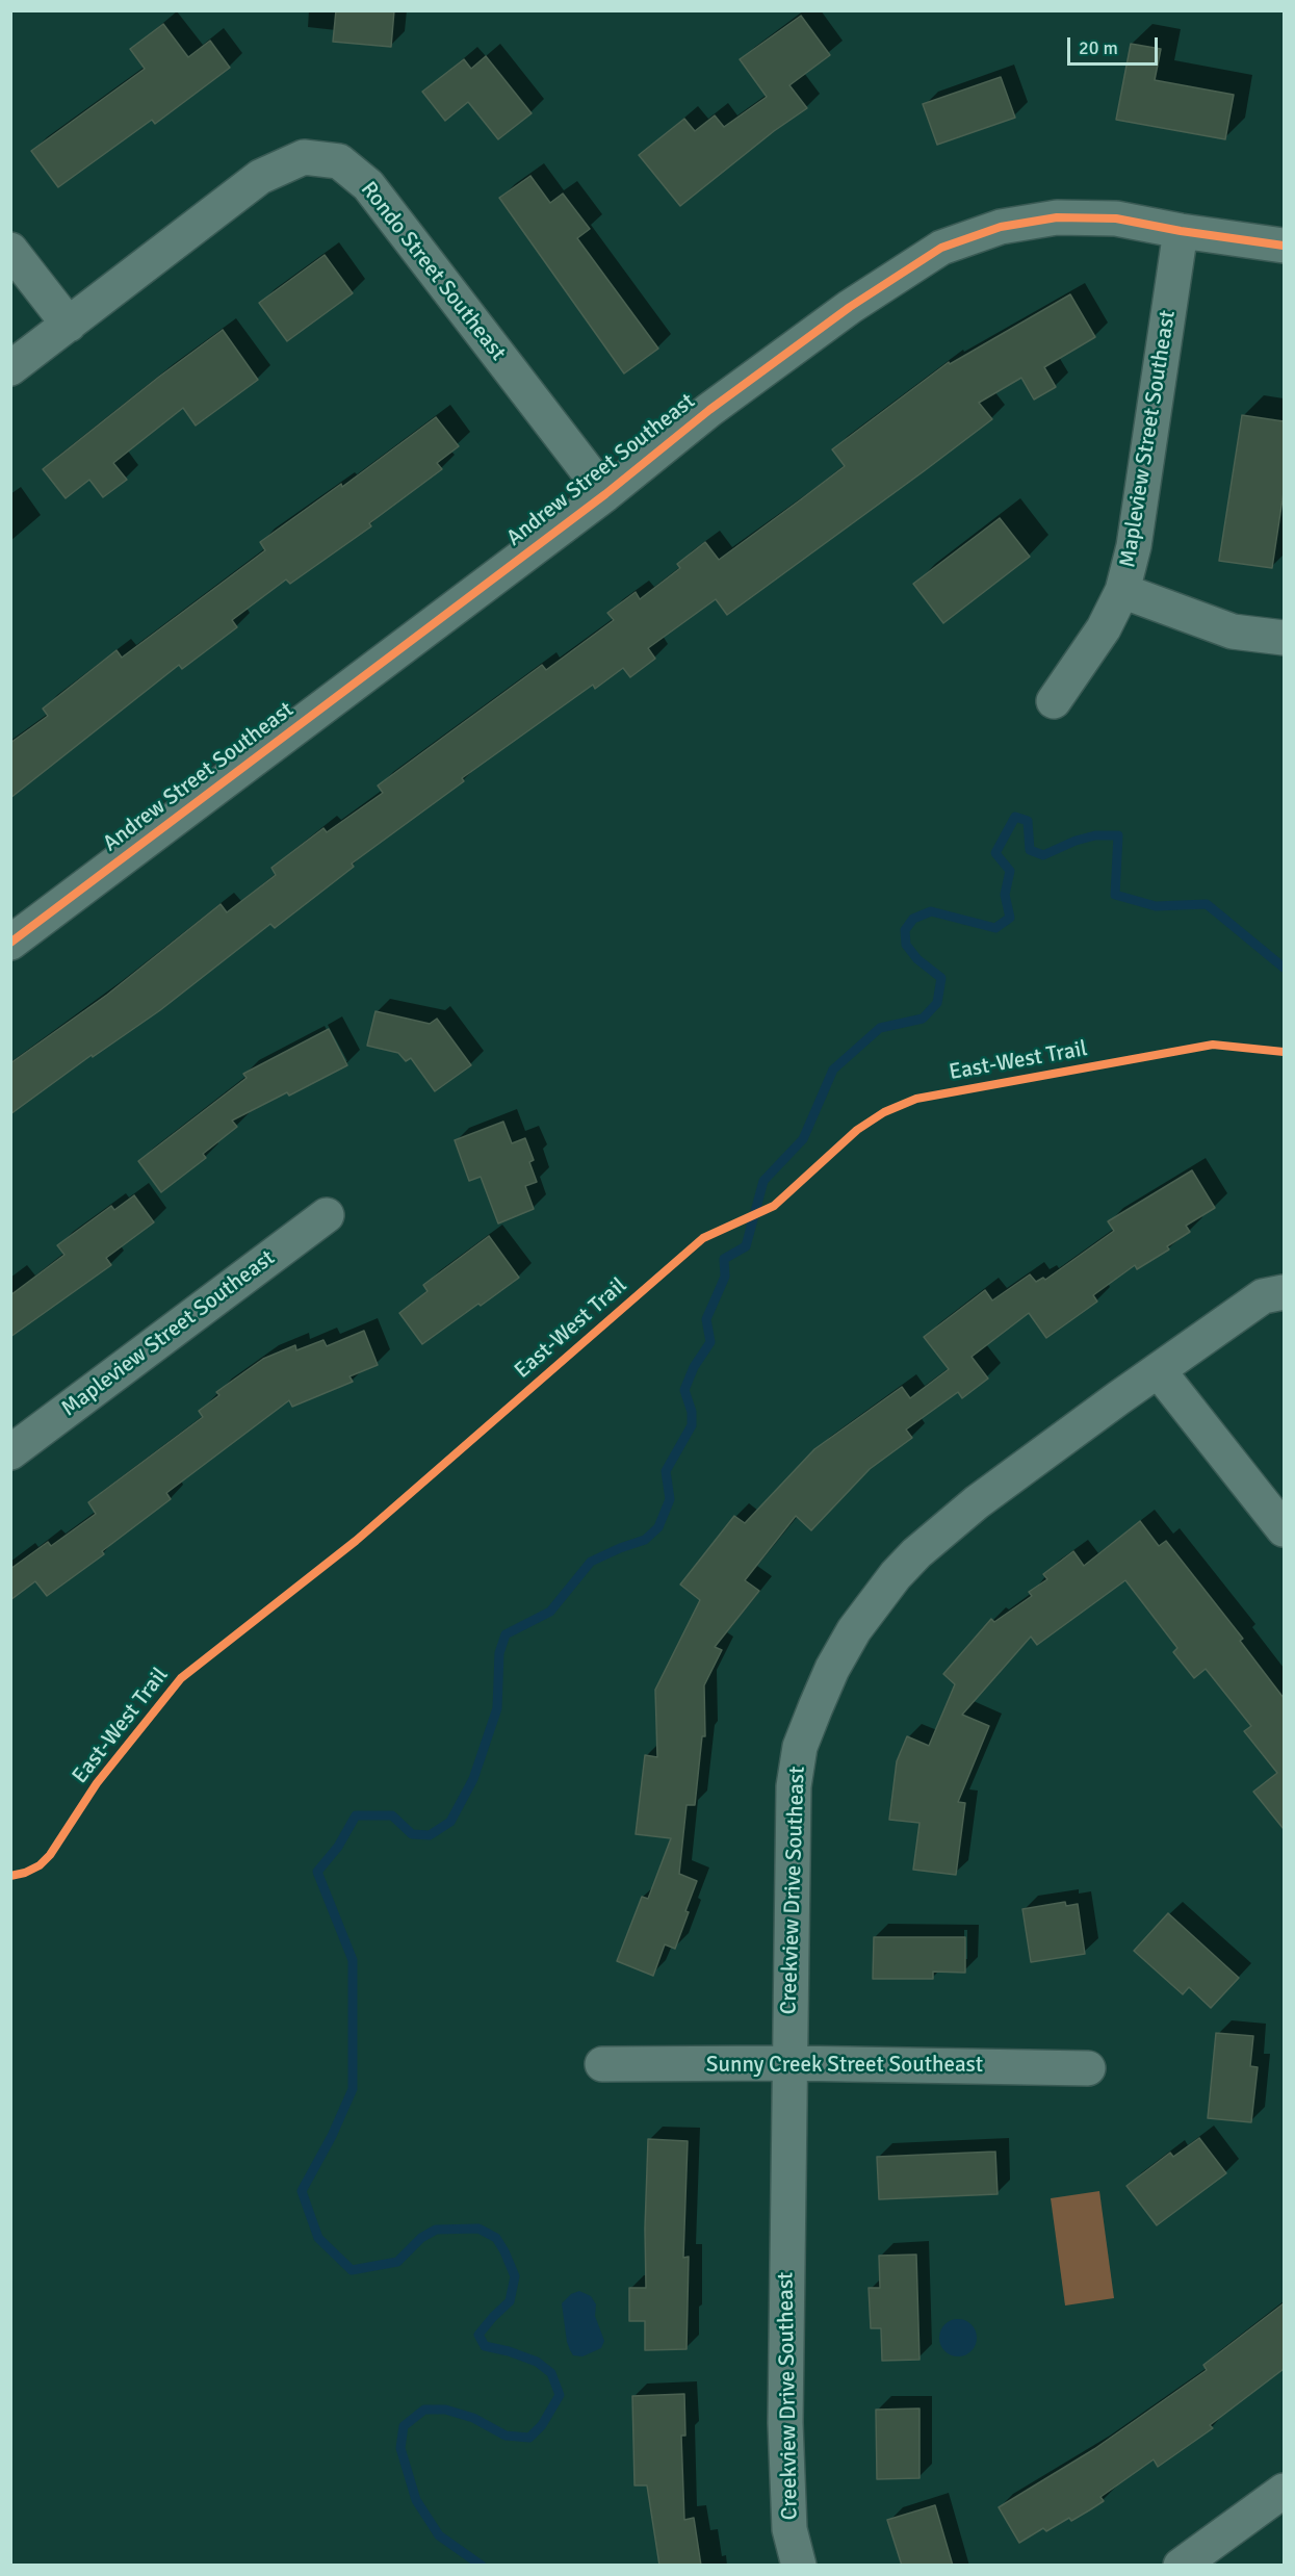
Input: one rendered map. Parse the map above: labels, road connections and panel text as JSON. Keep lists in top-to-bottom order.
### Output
{
  "streets": {
    "street": [
      "Rondo Street Southeast",
      "Mapleview Street Southeast",
      "Andrew Street Southeast",
      "Creekview Drive Southeast",
      "Sunny Creek Street Southeast"
    ],
    "cycle path": ["East-West Trail"]
  },
  "crossings": [
    ["Rondo Street Southeast", "Andrew Street Southeast"],
    ["Mapleview Street Southeast", "Andrew Street Southeast"],
    ["Creekview Drive Southeast", "Sunny Creek Street Southeast"]
  ],
  "scale_bar": "20 m"
}
